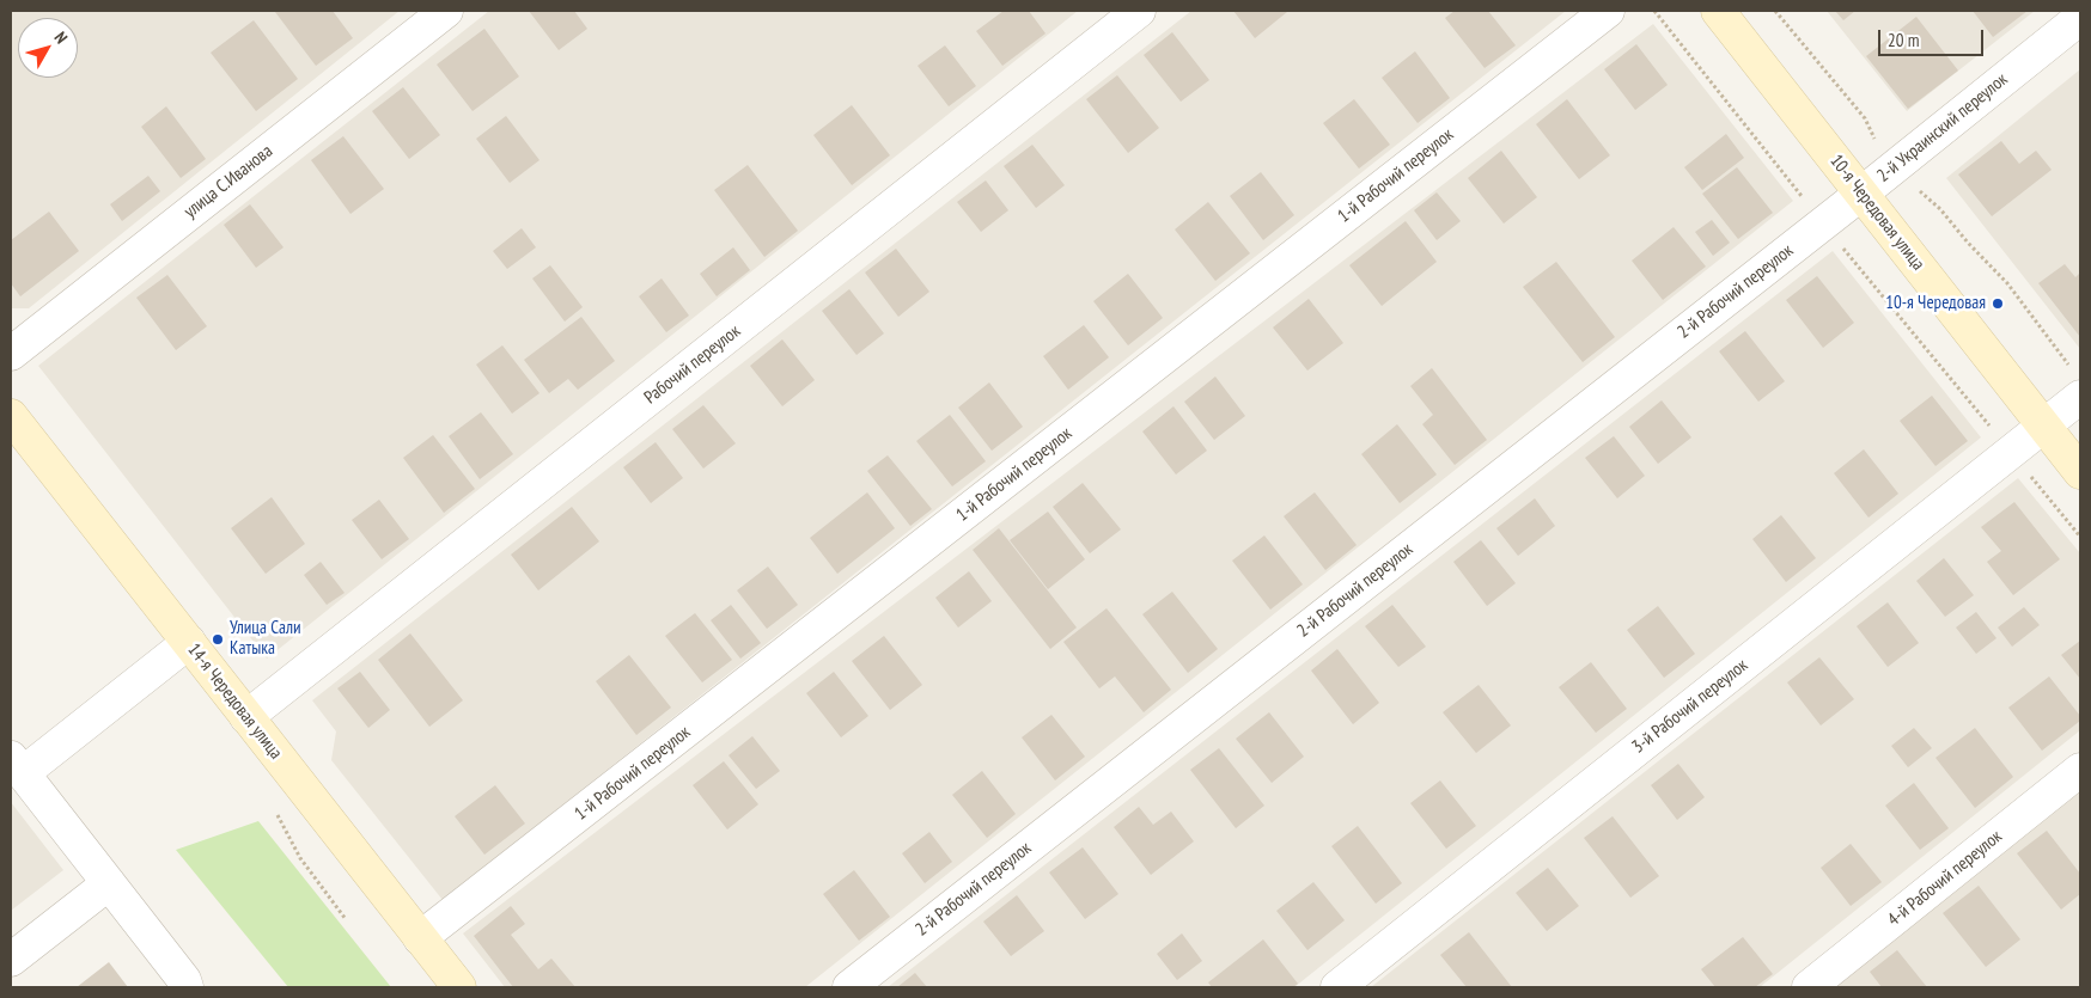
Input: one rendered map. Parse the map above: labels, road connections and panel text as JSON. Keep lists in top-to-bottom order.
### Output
{
  "streets": {
    "main road": ["10-я Чередовая улица", "14-я Чередовая улица"],
    "street": [
      "2-й Украинский переулок",
      "1-й Рабочий переулок",
      "улица С.Иванова",
      "2-й Рабочий переулок",
      "Рабочий переулок",
      "3-й Рабочий переулок",
      "4-й Рабочий переулок"
    ]
  },
  "crossings": [
    ["2-й Украинский переулок", "10-я Чередовая улица"],
    ["2-й Украинский переулок", "2-й Рабочий переулок"],
    ["1-й Рабочий переулок", "14-я Чередовая улица"],
    ["10-я Чередовая улица", "2-й Рабочий переулок"],
    ["10-я Чередовая улица", "3-й Рабочий переулок"],
    ["Рабочий переулок", "14-я Чередовая улица"]
  ],
  "places": ["10-я Чередовая", "Улица Сали Катыка"],
  "scale_bar": "20 m",
  "north": "top right"
}
